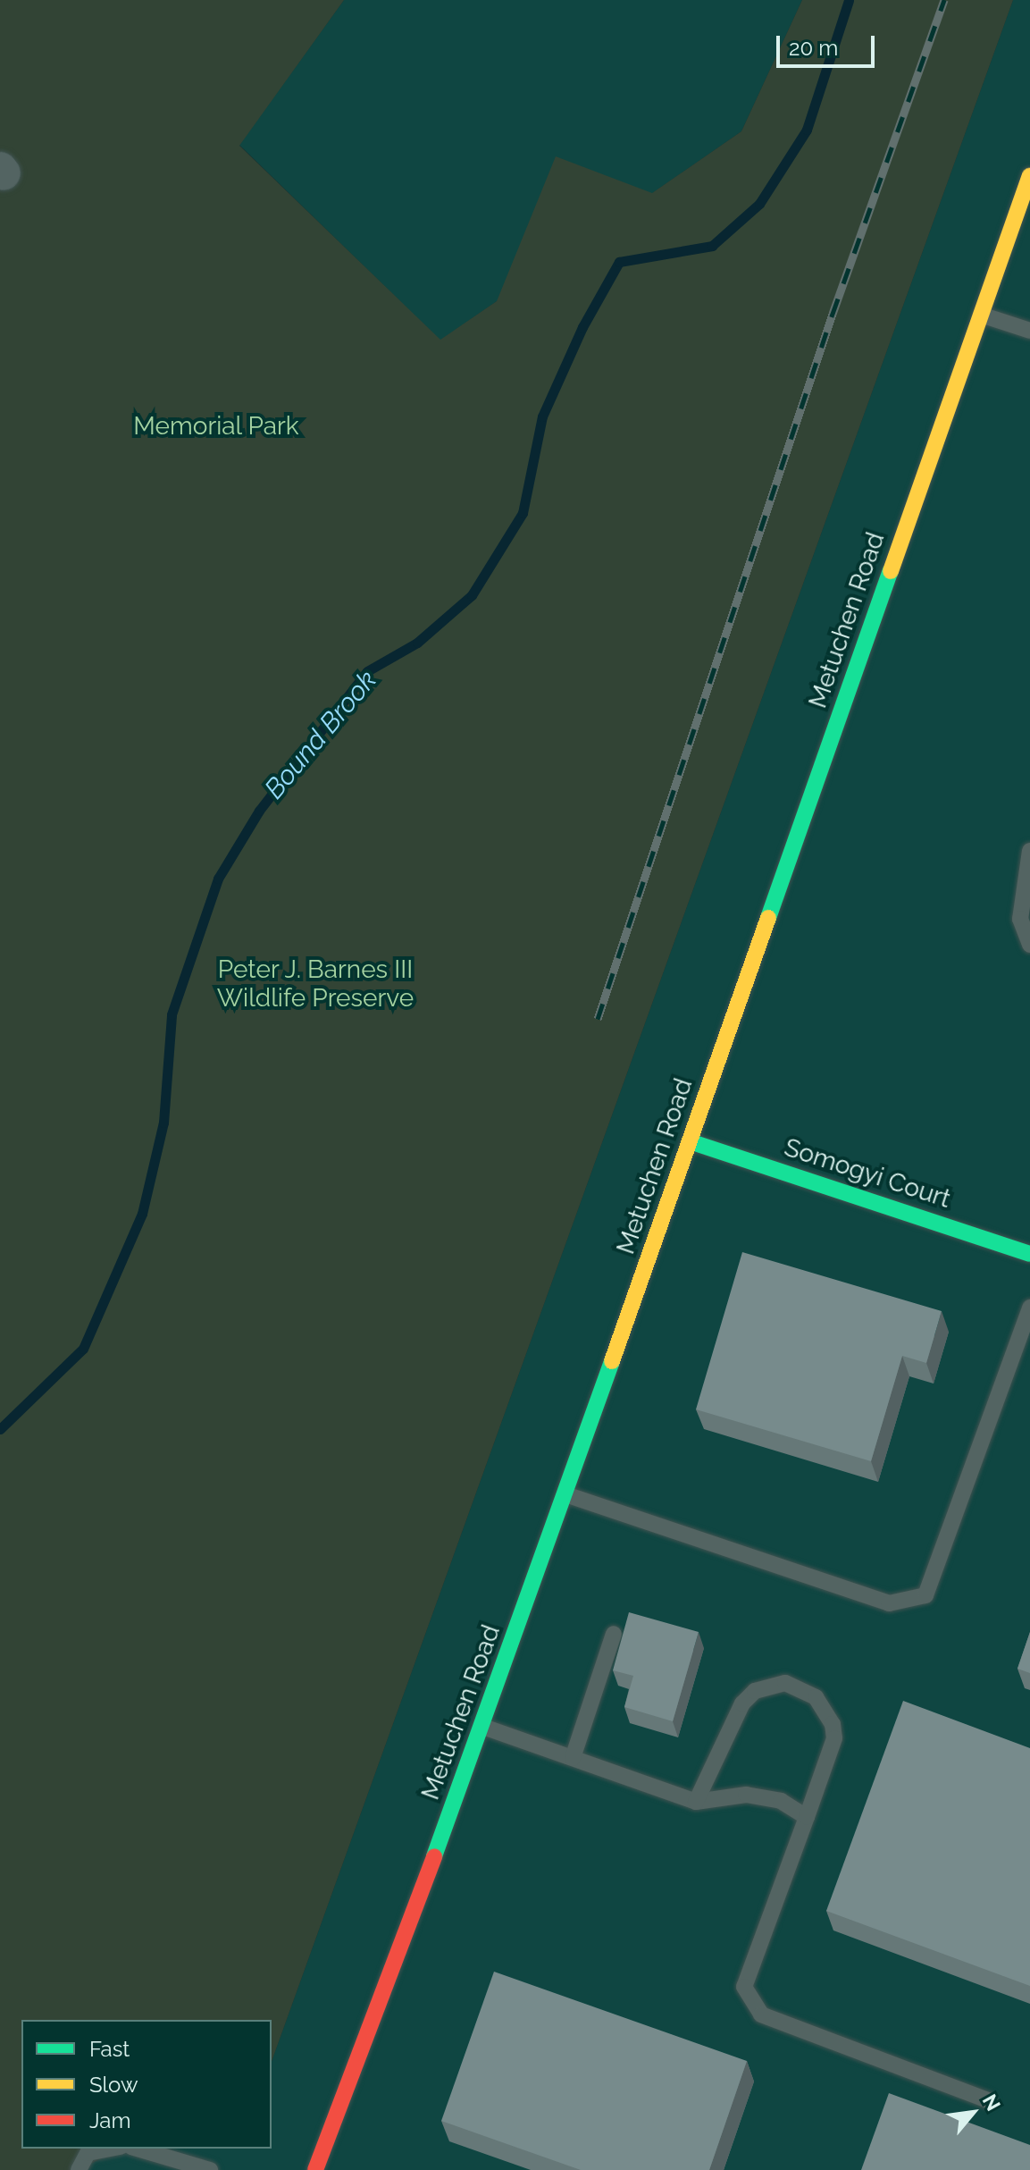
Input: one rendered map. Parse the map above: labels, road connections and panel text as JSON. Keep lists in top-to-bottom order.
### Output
{
  "streets": {
    "street": ["Metuchen Road", "Somogyi Court"]
  },
  "crossings": [
    ["Metuchen Road", "Somogyi Court"]
  ],
  "water": ["Bound Brook"],
  "parks": ["Memorial Park", "Peter J. Barnes III Wildlife Preserve"],
  "legend": ["Fast", "Slow", "Jam"],
  "scale_bar": "20 m",
  "north": "top right"
}
